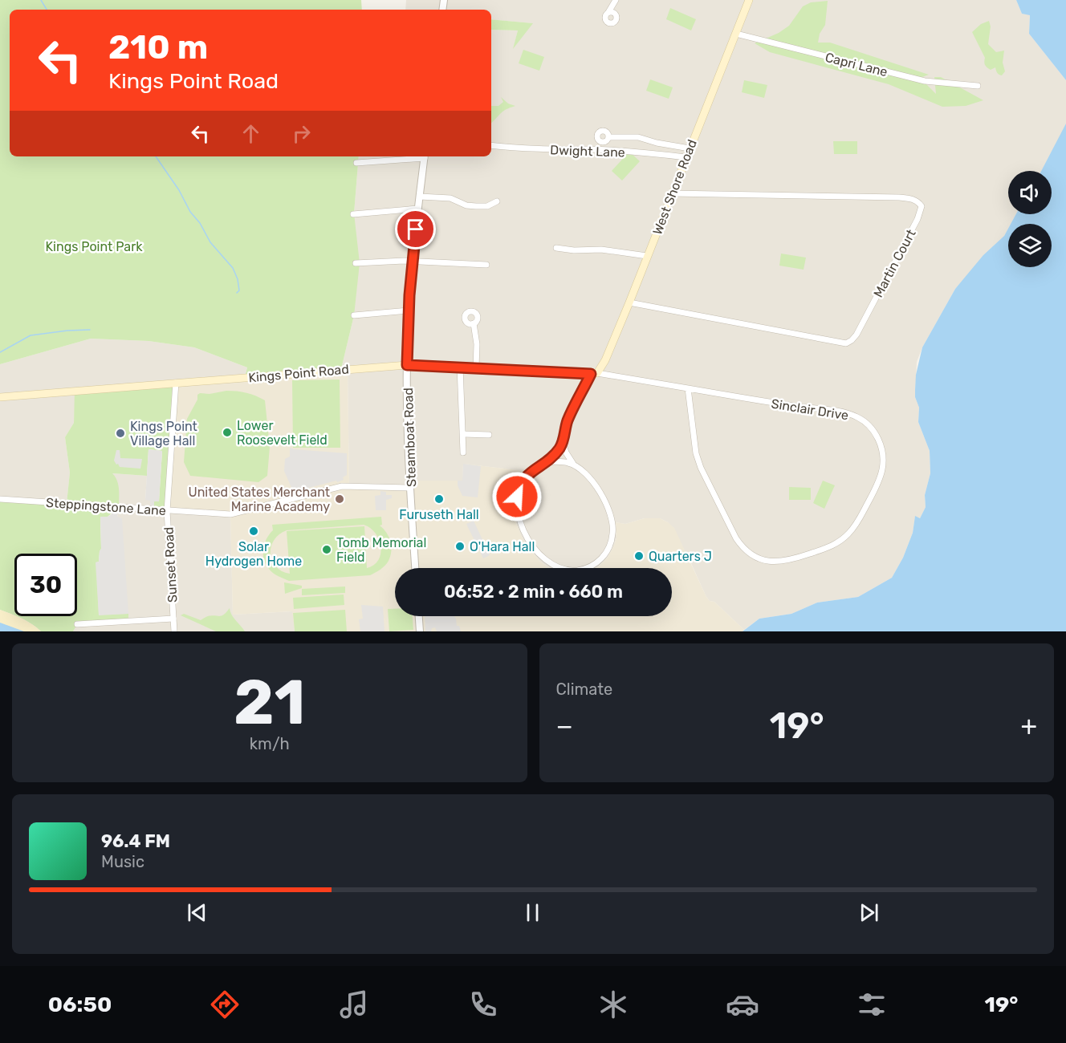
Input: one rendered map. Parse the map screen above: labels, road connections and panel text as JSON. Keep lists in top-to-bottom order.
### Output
{
  "streets": {
    "main road": ["West Shore Road", "Kings Point Road"],
    "street": [
      "Capri Lane",
      "Dwight Lane",
      "Martin Court",
      "Sinclair Drive",
      "Steamboat Road",
      "Steppingstone Lane",
      "Sunset Road"
    ]
  },
  "crossings": [
    ["Capri Lane", "West Shore Road"],
    ["Dwight Lane", "West Shore Road"],
    ["West Shore Road", "Martin Court"],
    ["West Shore Road", "Kings Point Road"],
    ["West Shore Road", "Sinclair Drive"],
    ["Kings Point Road", "Sinclair Drive"],
    ["Kings Point Road", "Steamboat Road"],
    ["Kings Point Road", "Sunset Road"],
    ["Steamboat Road", "Steppingstone Lane"],
    ["Steppingstone Lane", "Sunset Road"]
  ],
  "parks": ["Kings Point Park"],
  "places": [
    "Lower Roosevelt Field",
    "Kings Point Village Hall",
    "United States Merchant Marine Academy",
    "Furuseth Hall",
    "Solar Hydrogen Home",
    "O'Hara Hall",
    "Tomb Memorial Field",
    "Quarters J"
  ],
  "page": {
    "turn": ["210 m", "Kings Point Road"],
    "limit": "30",
    "trip": "06:52 · 2 min · 660 m",
    "tile": [
      ["21", "km/h"],
      "Climate"
    ],
    "heat": ["−", "19°", "+"],
    "song": ["96.4 FM", "Music"],
    "tabs": ["06:50", "19°"]
  }
}
